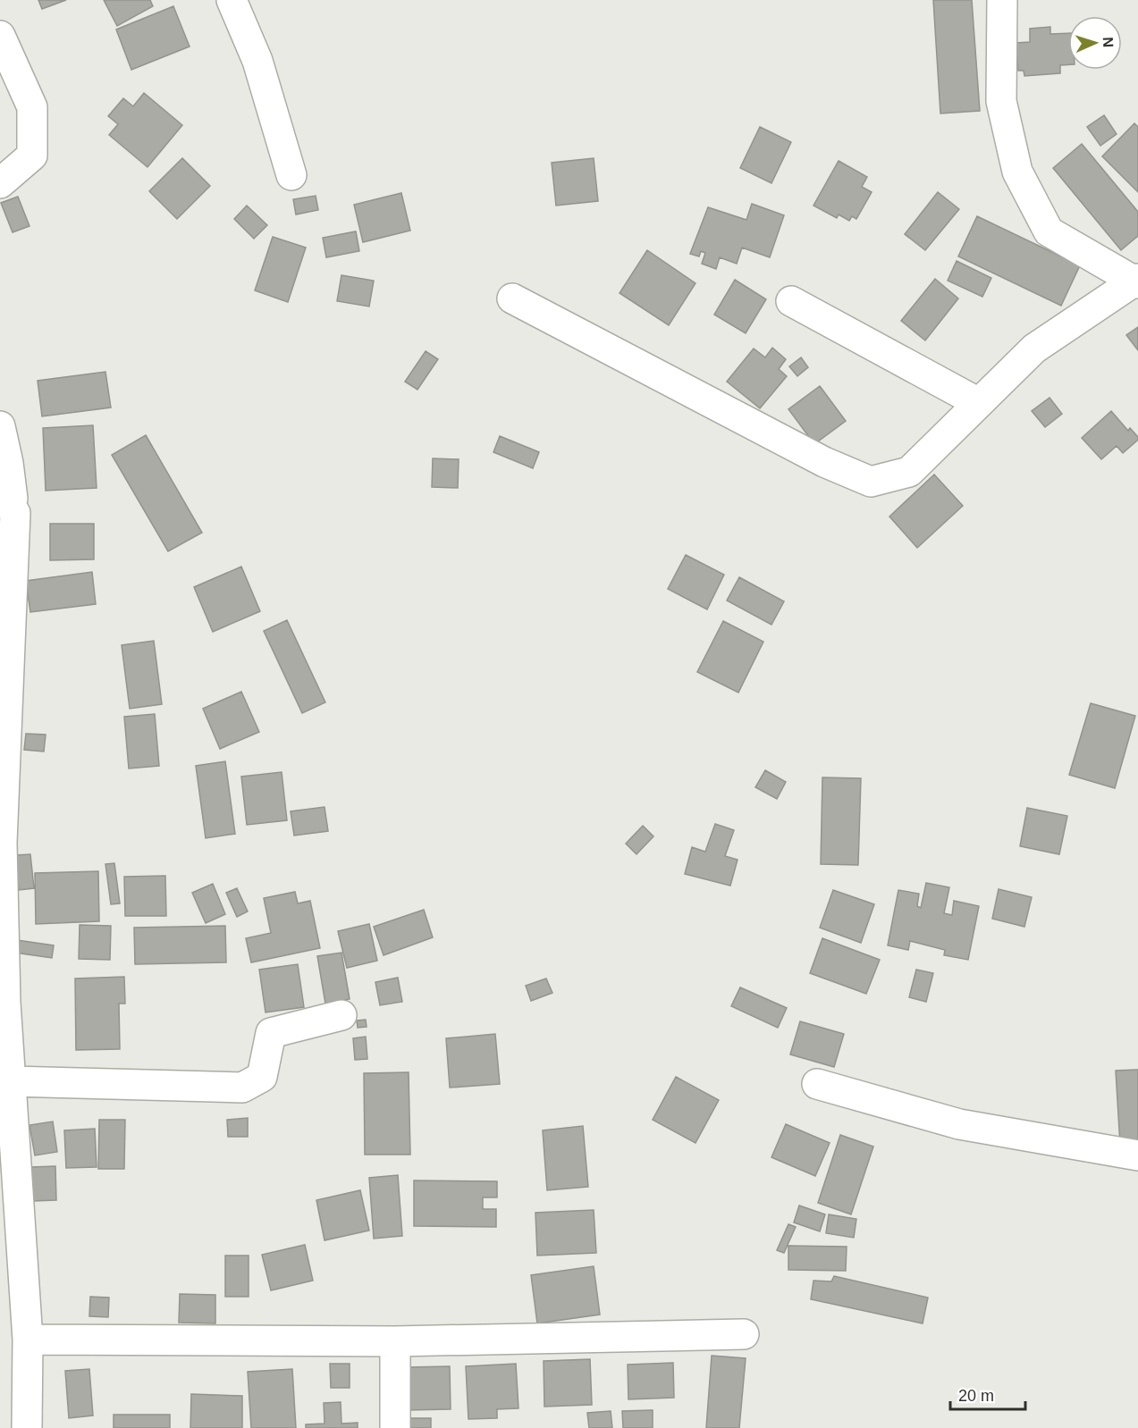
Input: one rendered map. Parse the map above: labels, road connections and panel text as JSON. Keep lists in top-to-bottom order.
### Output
{
  "scale_bar": "20 m",
  "north": "right"
}
